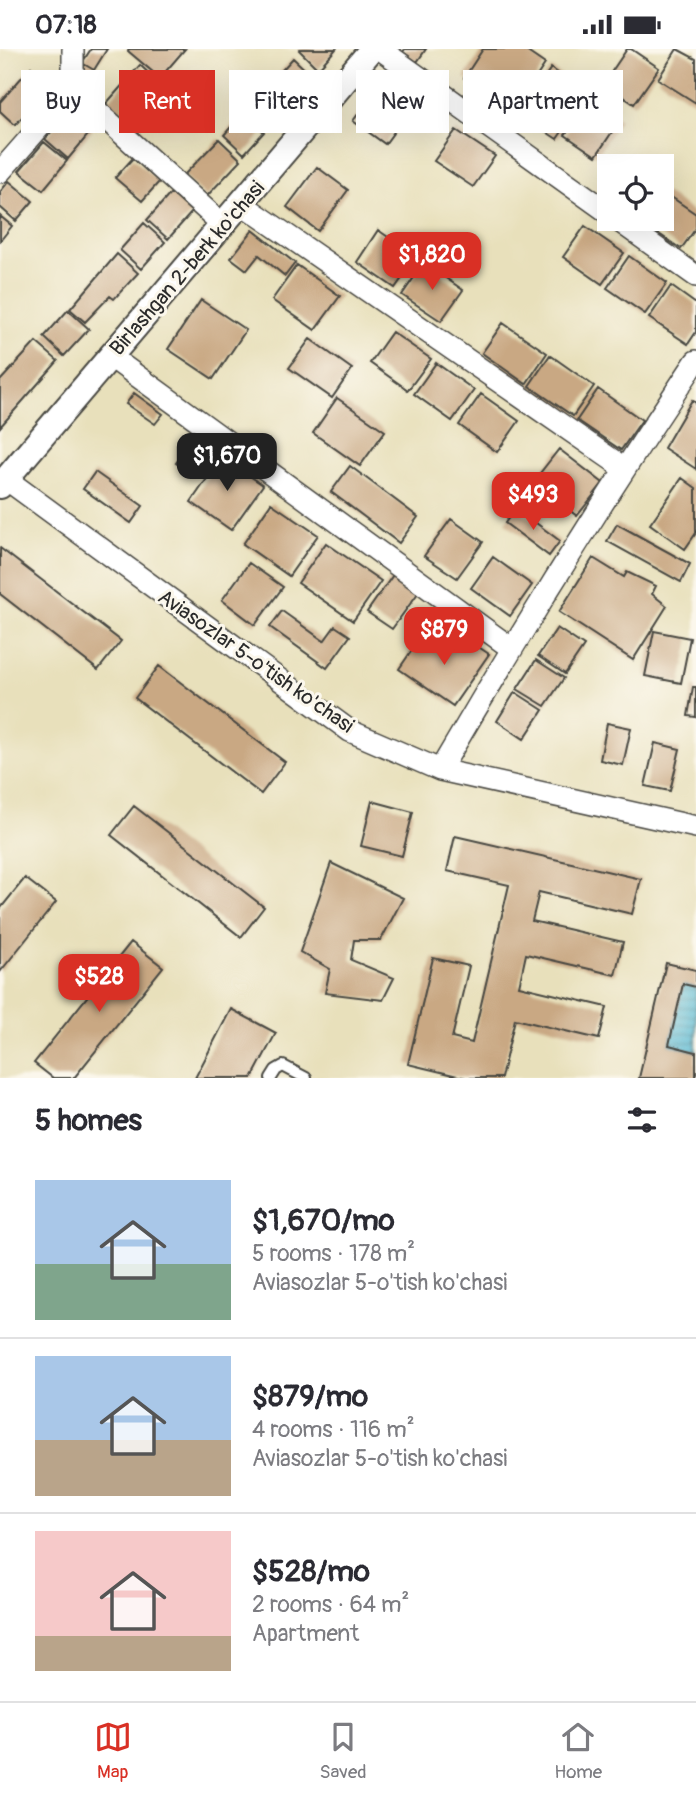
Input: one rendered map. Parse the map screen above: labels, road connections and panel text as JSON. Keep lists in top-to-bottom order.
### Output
{
  "streets": {
    "street": ["Birlashgan 2-berk ko'chasi", "Aviasozlar 5-o'tish ko'chasi"]
  },
  "crossings": [
    ["Birlashgan 2-berk ko'chasi", "Aviasozlar 5-o'tish ko'chasi"]
  ],
  "page": {
    "status": "07:18",
    "chip": [
      "Buy",
      "Rent",
      "Filters",
      "New",
      "Apartment"
    ],
    "price": [
      "$1,820",
      "$1,670",
      "$493",
      "$879",
      "$528"
    ],
    "heading": "5 homes",
    "list": [
      {
        "name": "$1,670/mo",
        "note": "5 rooms · 178 m² · Aviasozlar 5-o'tish ko'chasi"
      },
      {
        "name": "$879/mo",
        "note": "4 rooms · 116 m² · Aviasozlar 5-o'tish ko'chasi"
      },
      {
        "name": "$528/mo",
        "note": "2 rooms · 64 m² · Apartment"
      }
    ],
    "tabs": ["Map", "Saved", "Home"]
  }
}
